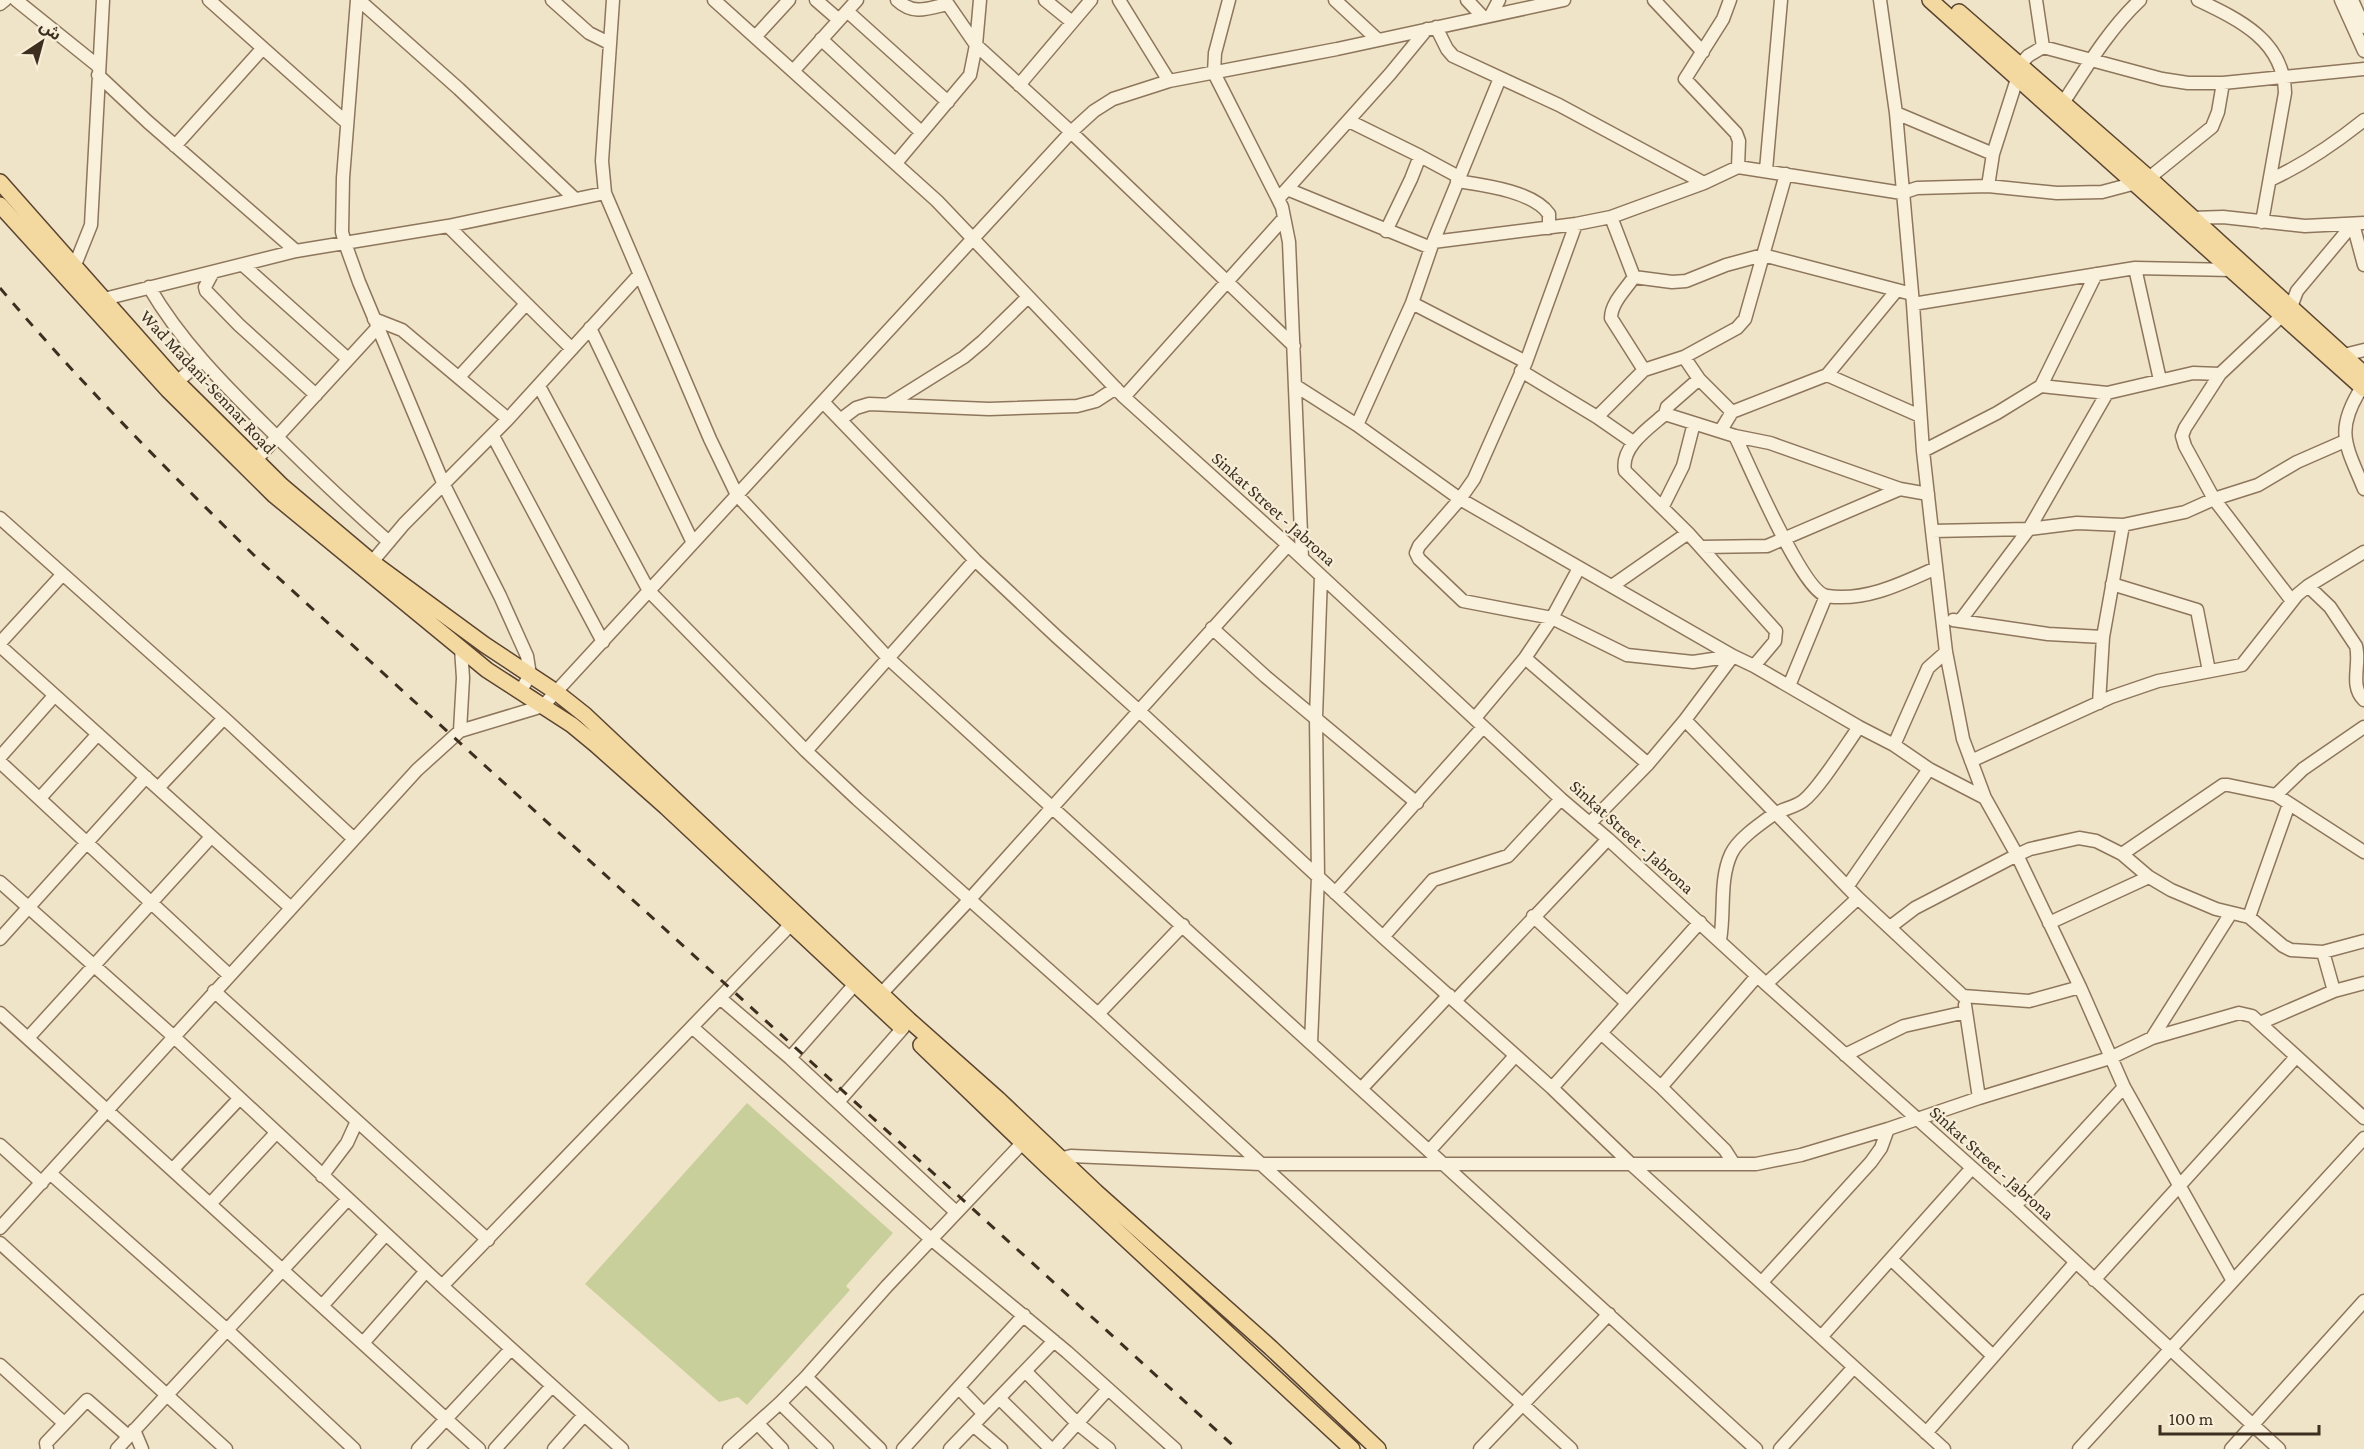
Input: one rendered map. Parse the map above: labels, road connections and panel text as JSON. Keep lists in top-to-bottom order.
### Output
{
  "streets": {
    "main road": ["Wad Madani-Sennar Road"],
    "street": ["Sinkat Street - Jabrona"]
  },
  "scale_bar": "100 m",
  "north": "top right"
}
